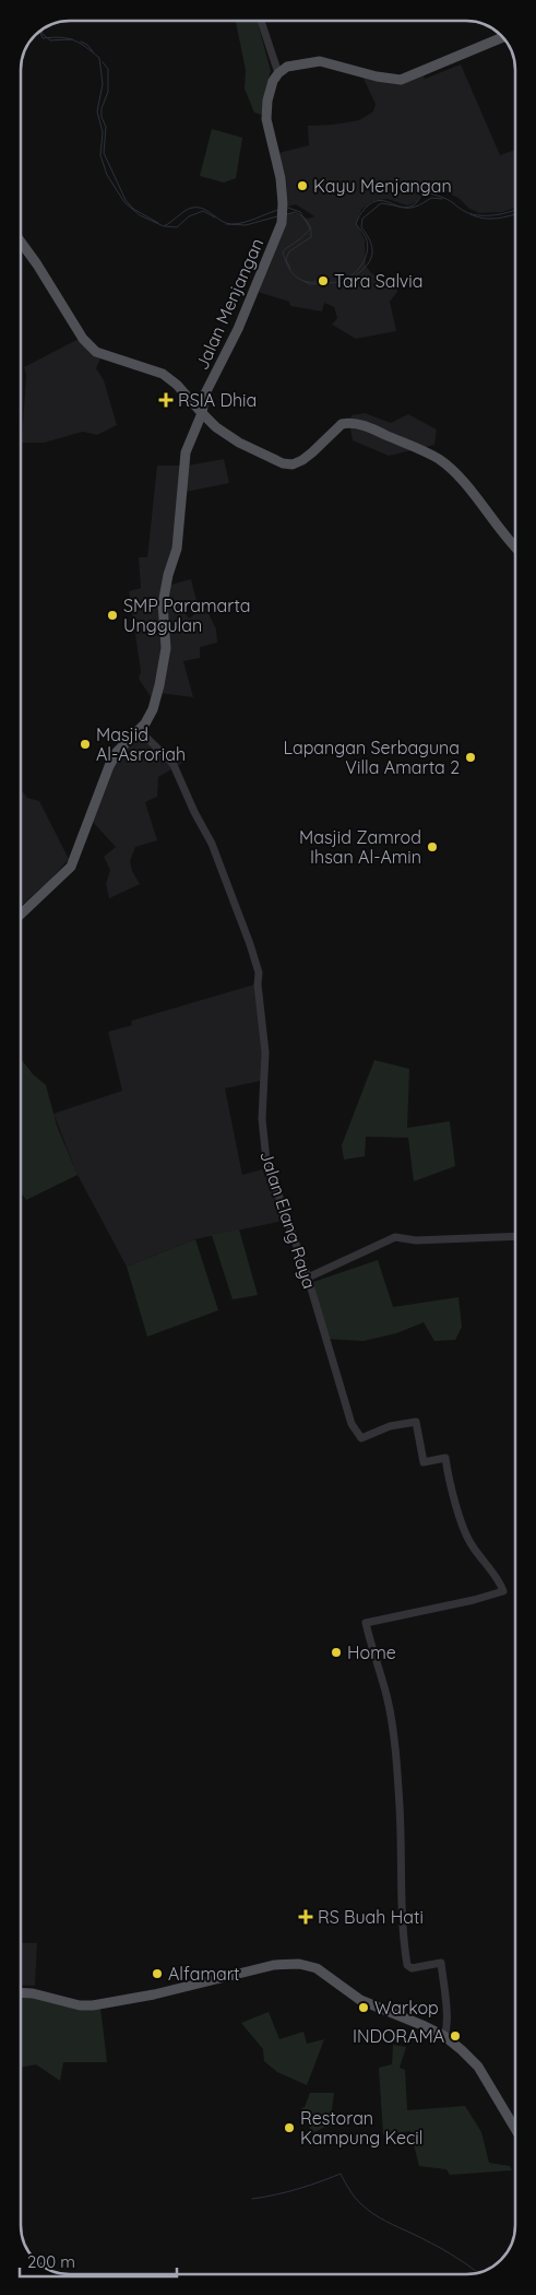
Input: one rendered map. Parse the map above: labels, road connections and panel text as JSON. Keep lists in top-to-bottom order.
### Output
{
  "streets": {
    "main road": ["Jalan Menjangan"],
    "street": ["Jalan Elang Raya"]
  },
  "crossings": [
    ["Jalan Menjangan", "Jalan Elang Raya"]
  ],
  "places": {
    "other": [
      "Kayu Menjangan",
      "Tara Salvia",
      "SMP Paramarta Unggulan",
      "Masjid Al-Asroriah",
      "Lapangan Serbaguna Villa Amarta 2",
      "Masjid Zamrod Ihsan Al-Amin",
      "Home",
      "Alfamart",
      "Warkop",
      "INDORAMA",
      "Restoran Kampung Kecil"
    ],
    "health": ["RSIA Dhia", "RS Buah Hati"]
  },
  "scale_bar": "200 m"
}
